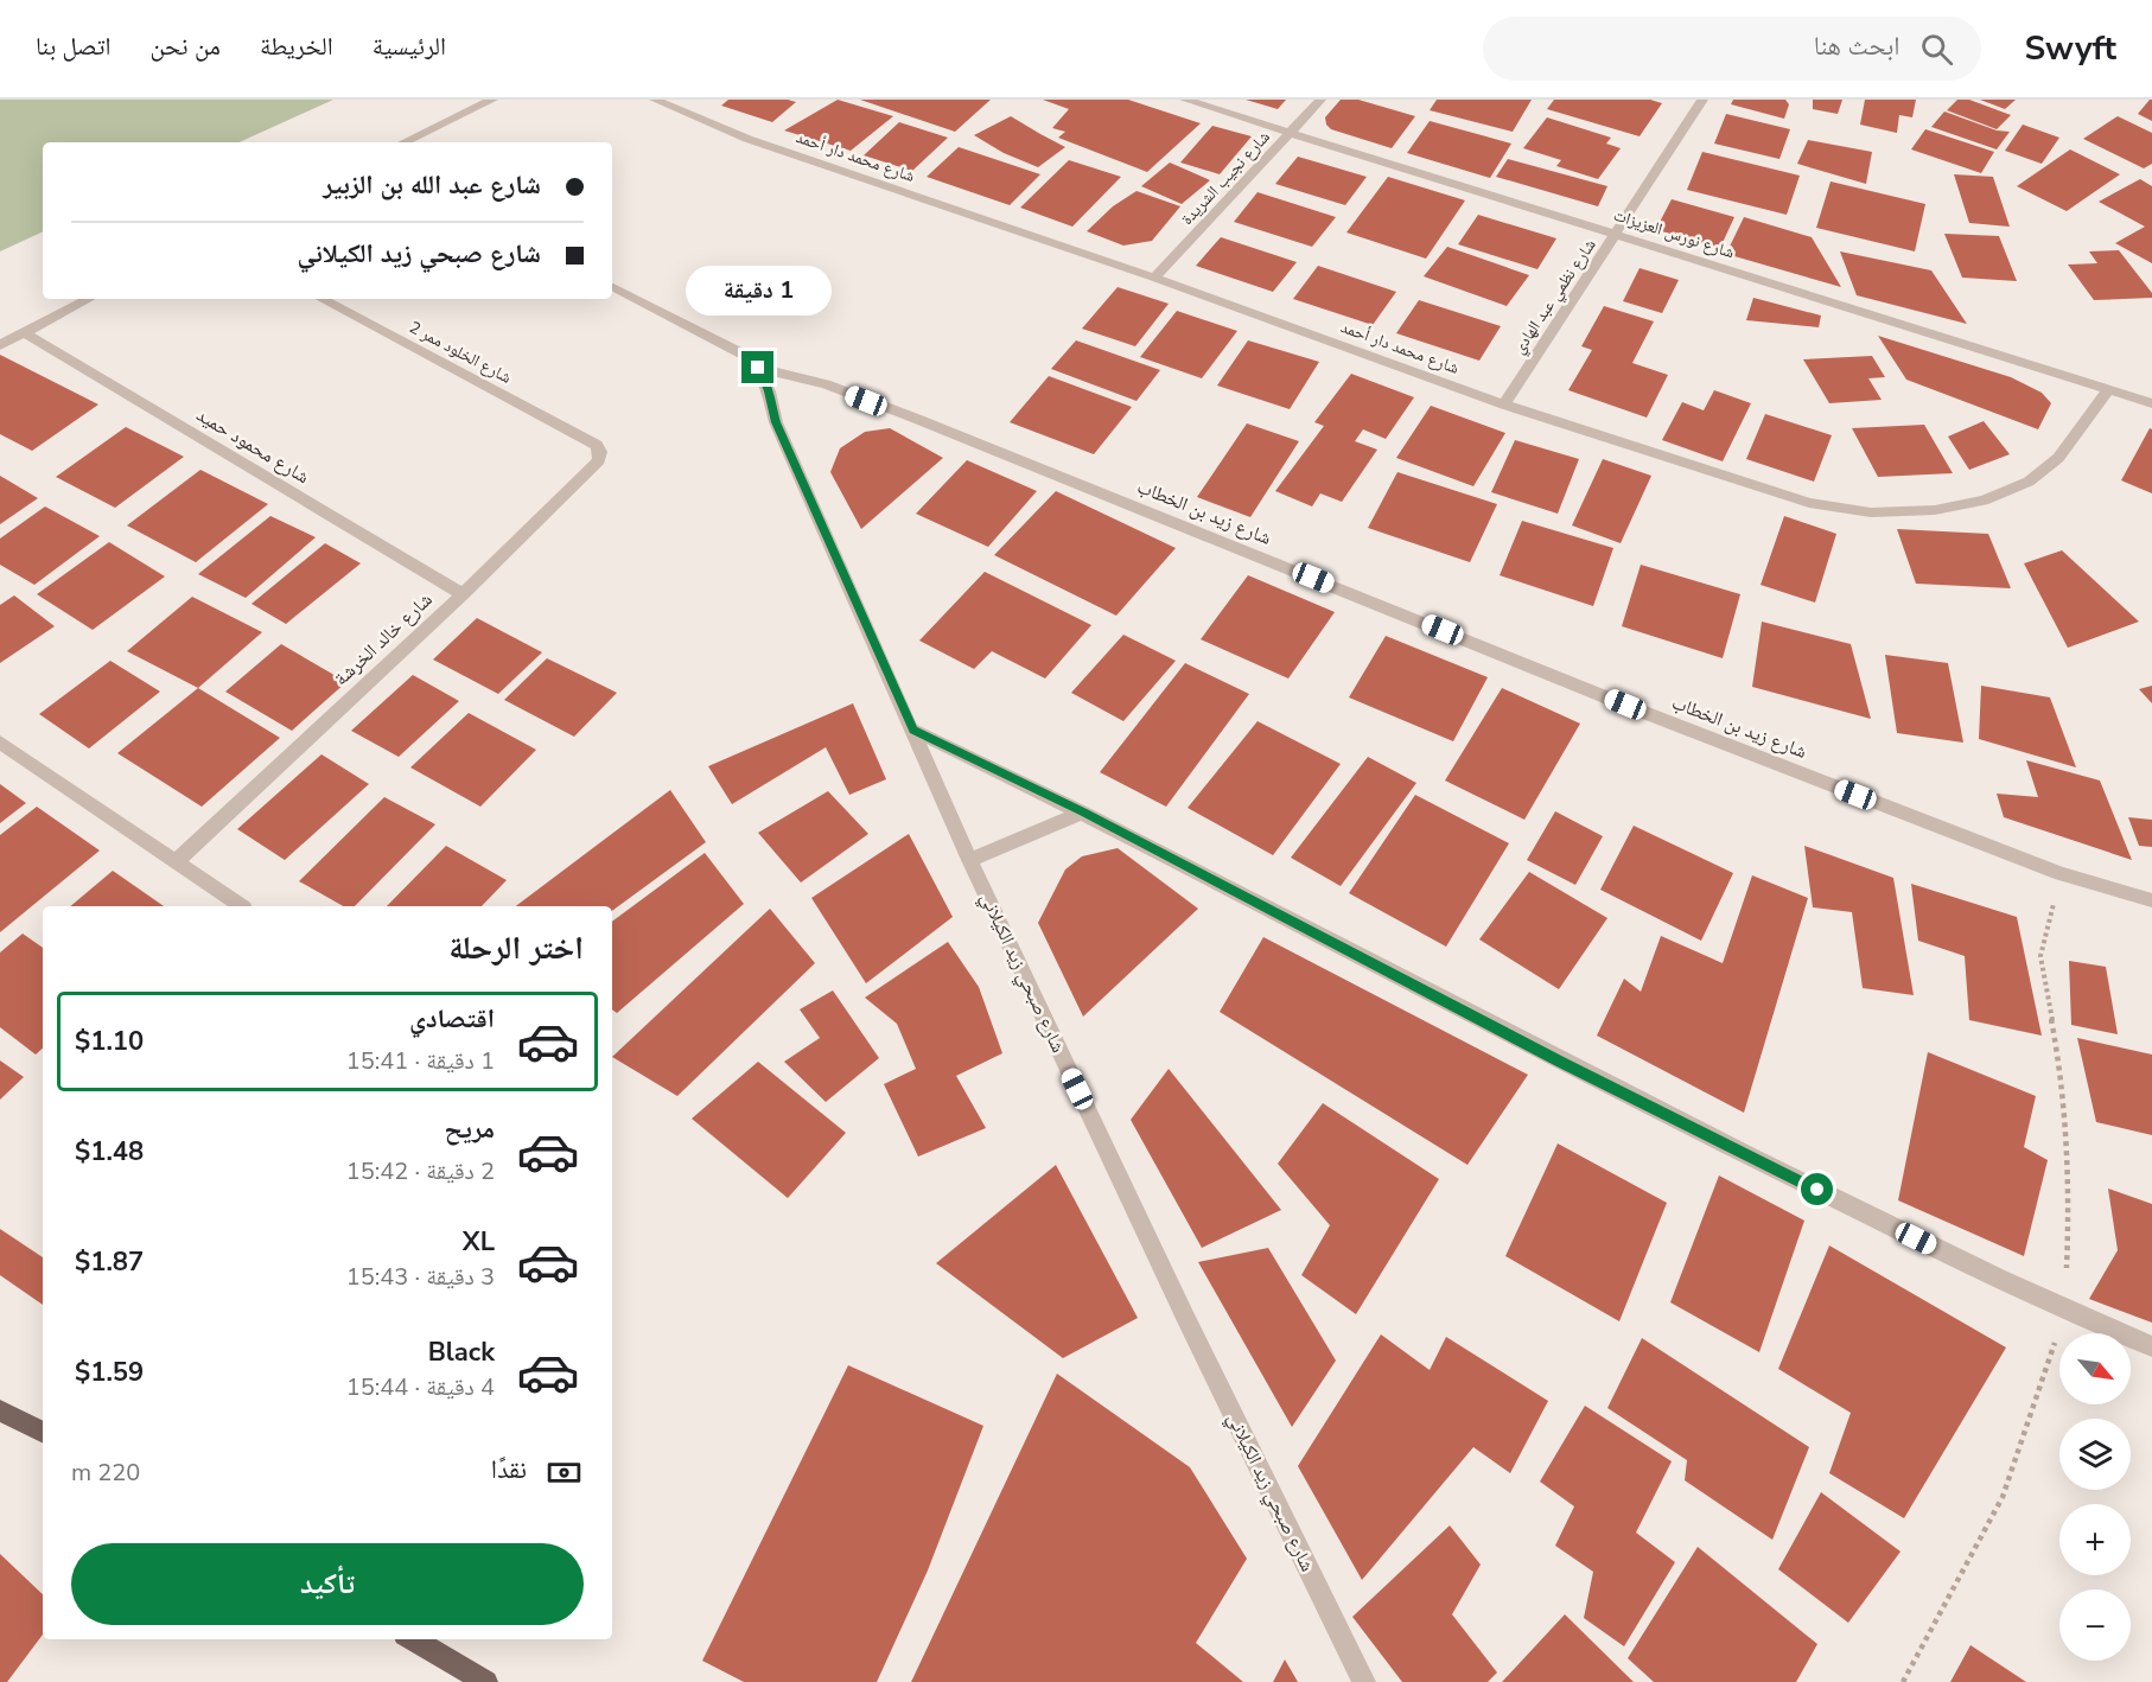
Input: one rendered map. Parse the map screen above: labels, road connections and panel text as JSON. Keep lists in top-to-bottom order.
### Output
{
  "streets": {
    "street": [
      "شارع محمد دار أحمد",
      "شارع نجيب الشريدة",
      "شارع نورس العزيزات",
      "شارع نظمي عبد الهادي",
      "شارع الخلود ممر 2",
      "شارع محمود حميد",
      "شارع زيد بن الخطاب",
      "شارع خالد الخرشة",
      "شارع صبحي زيد الكيلاني"
    ]
  },
  "crossings": [
    ["شارع محمد دار أحمد", "شارع نجيب الشريدة"],
    ["شارع محمد دار أحمد", "شارع نورس العزيزات"],
    ["شارع محمد دار أحمد", "شارع نظمي عبد الهادي"],
    ["شارع نجيب الشريدة", "شارع نورس العزيزات"],
    ["شارع نورس العزيزات", "شارع نظمي عبد الهادي"],
    ["شارع الخلود ممر 2", "شارع خالد الخرشة"],
    ["شارع محمود حميد", "شارع خالد الخرشة"],
    ["شارع زيد بن الخطاب", "شارع صبحي زيد الكيلاني"]
  ],
  "north": "bottom right",
  "page": {
    "header": "Swyft",
    "search": "ابحث هنا",
    "nav": [
      "الرئيسية",
      "الخريطة",
      "من نحن",
      "اتصل بنا"
    ],
    "banner": ["شارع عبد الله بن الزبير", "شارع صبحي زيد الكيلاني"],
    "bubble": "1 دقيقة",
    "heading": "اختر الرحلة",
    "list": [
      {
        "name": "اقتصادي",
        "note": "1 دقيقة · 15:41",
        "value": "$1.10"
      },
      {
        "name": "مريح",
        "note": "2 دقيقة · 15:42",
        "value": "$1.48"
      },
      {
        "name": "XL",
        "note": "3 دقيقة · 15:43",
        "value": "$1.87"
      },
      {
        "name": "Black",
        "note": "4 دقيقة · 15:44",
        "value": "$1.59"
      }
    ],
    "map_buttons": ["+", "−"],
    "pay": ["نقدًا", "220 m"],
    "buttons": "تأكيد"
  }
}
